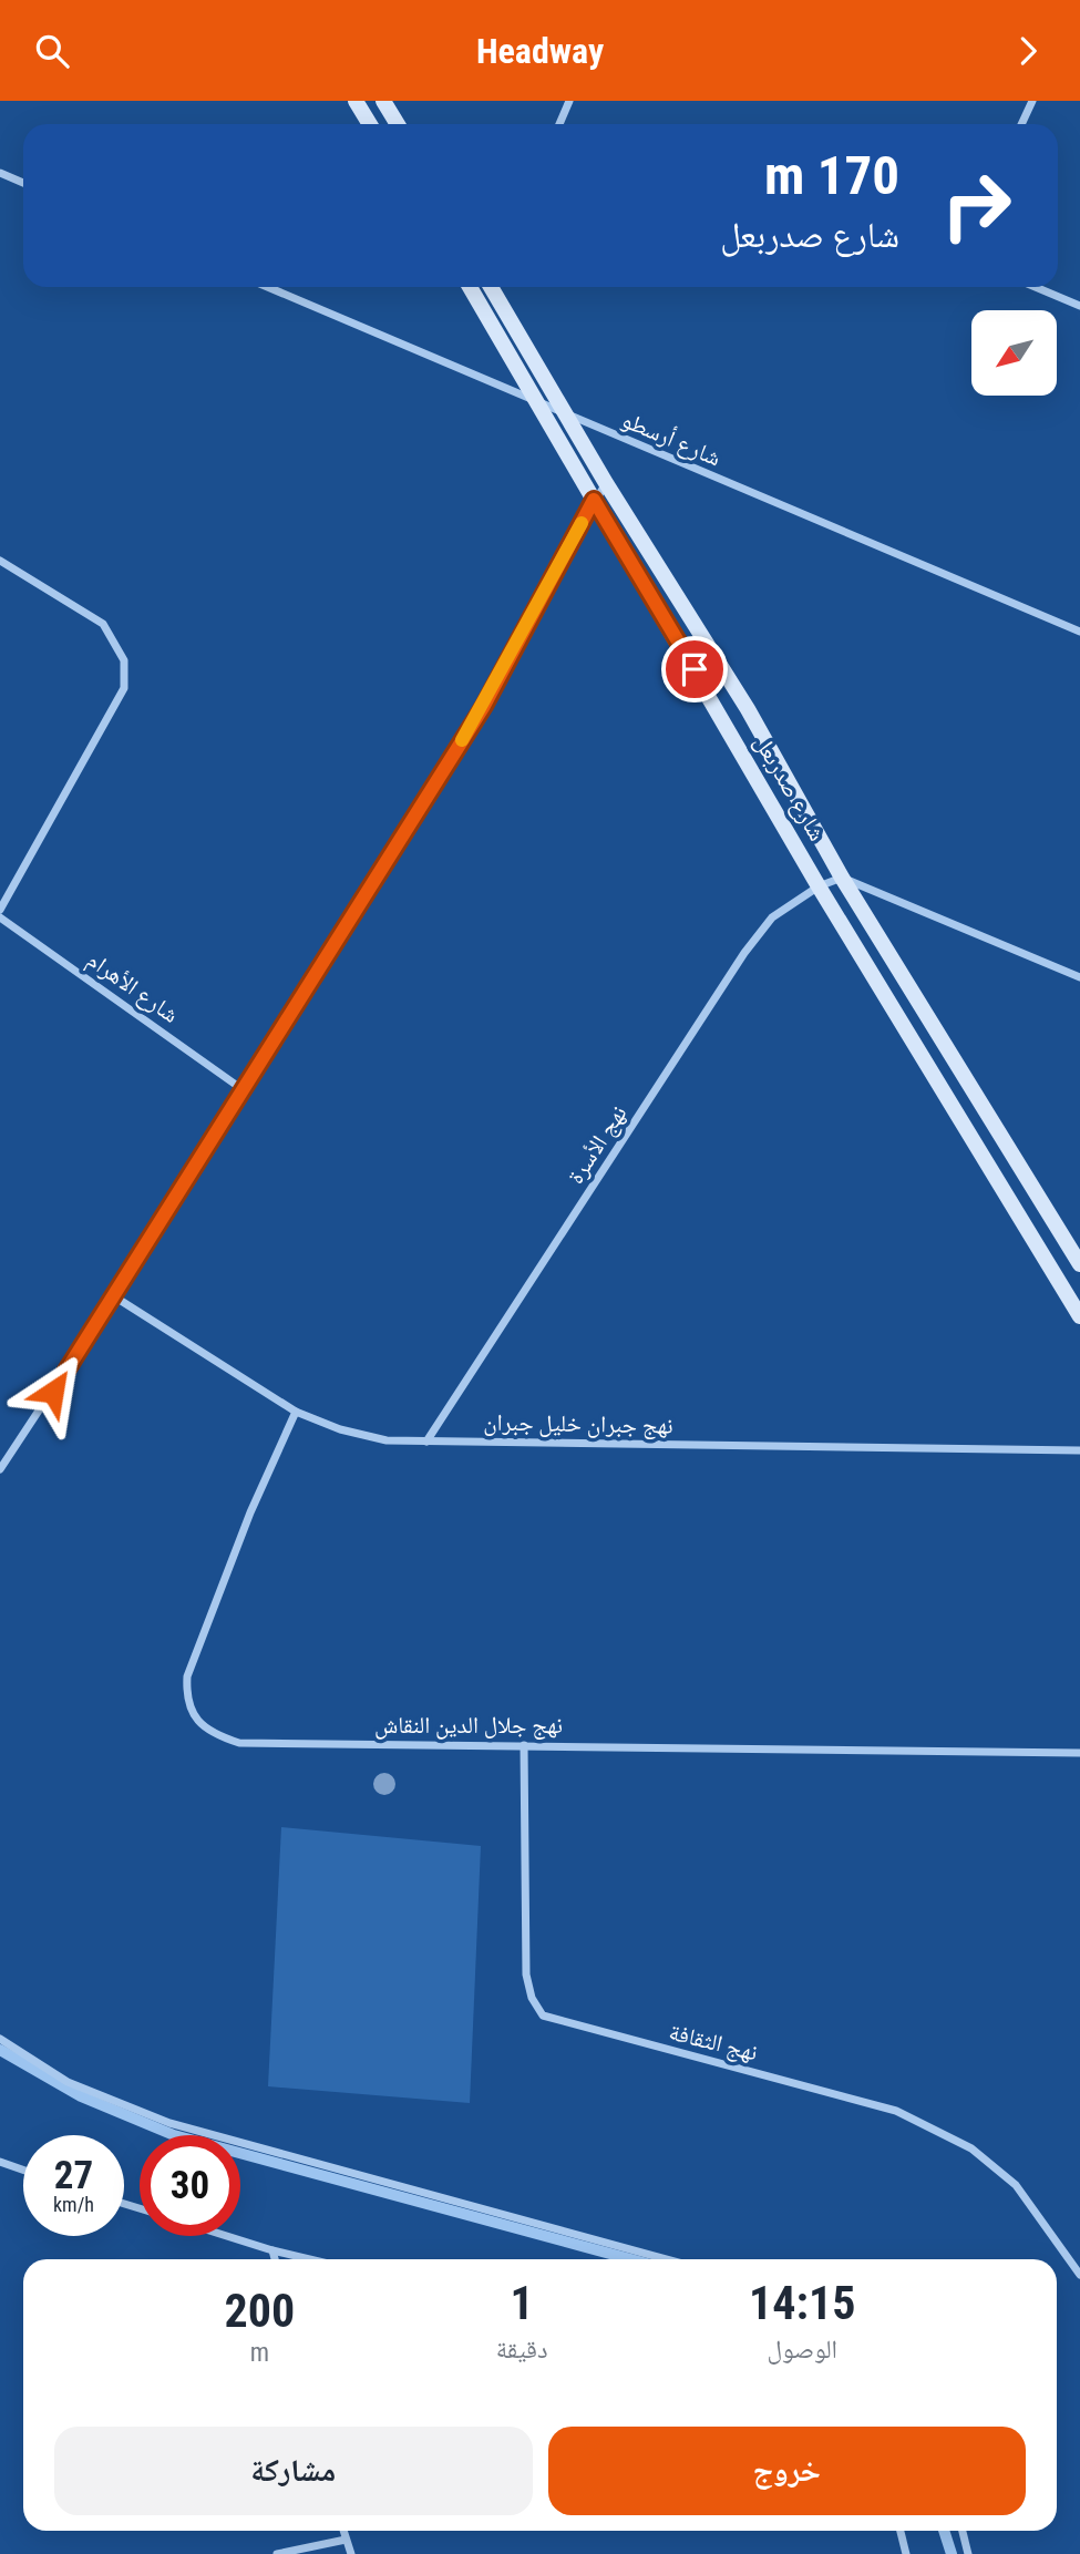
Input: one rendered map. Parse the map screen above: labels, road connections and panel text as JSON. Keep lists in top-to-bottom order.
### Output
{
  "streets": {
    "street": [
      "شارع أرسطو",
      "شارع صدربعل",
      "شارع الأهرام",
      "نهج الأسرة",
      "نهج جبران خليل جبران",
      "نهج جلال الدين النقاش",
      "نهج الثقافة"
    ]
  },
  "crossings": [
    ["شارع أرسطو", "شارع صدربعل"],
    ["شارع صدربعل", "نهج الأسرة"],
    ["نهج الأسرة", "نهج جبران خليل جبران"],
    ["نهج جبران خليل جبران", "نهج جلال الدين النقاش"],
    ["نهج جلال الدين النقاش", "نهج الثقافة"]
  ],
  "north": "bottom left",
  "page": {
    "header": "Headway",
    "turn": ["170 m", "شارع صدربعل"],
    "speed": "27 km/h",
    "limit": "30",
    "eta": [
      "14:15",
      "الوصول",
      "1",
      "دقيقة",
      "200",
      "m"
    ],
    "buttons": ["خروج", "مشاركة"]
  }
}
